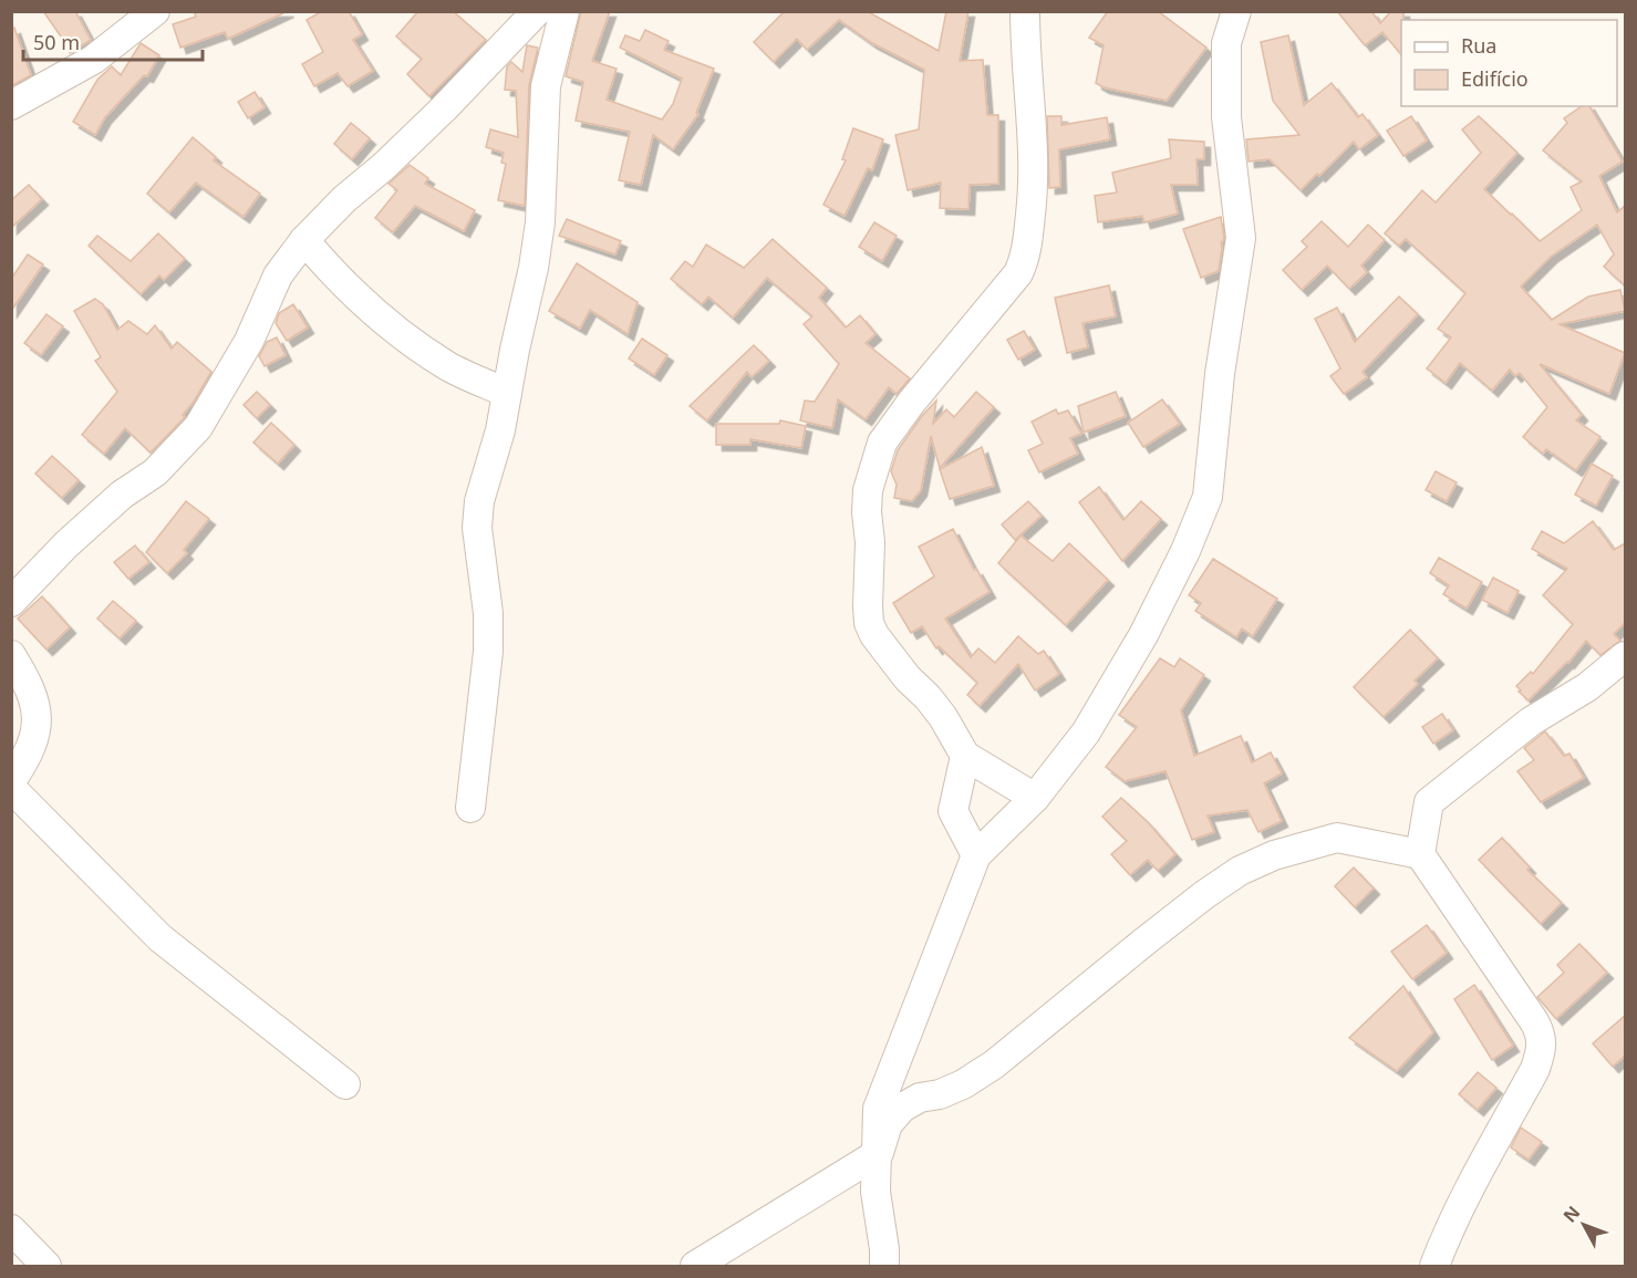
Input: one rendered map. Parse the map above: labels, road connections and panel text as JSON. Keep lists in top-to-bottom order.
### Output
{
  "legend": ["Rua", "Edifício"],
  "scale_bar": "50 m",
  "north": "top left"
}
